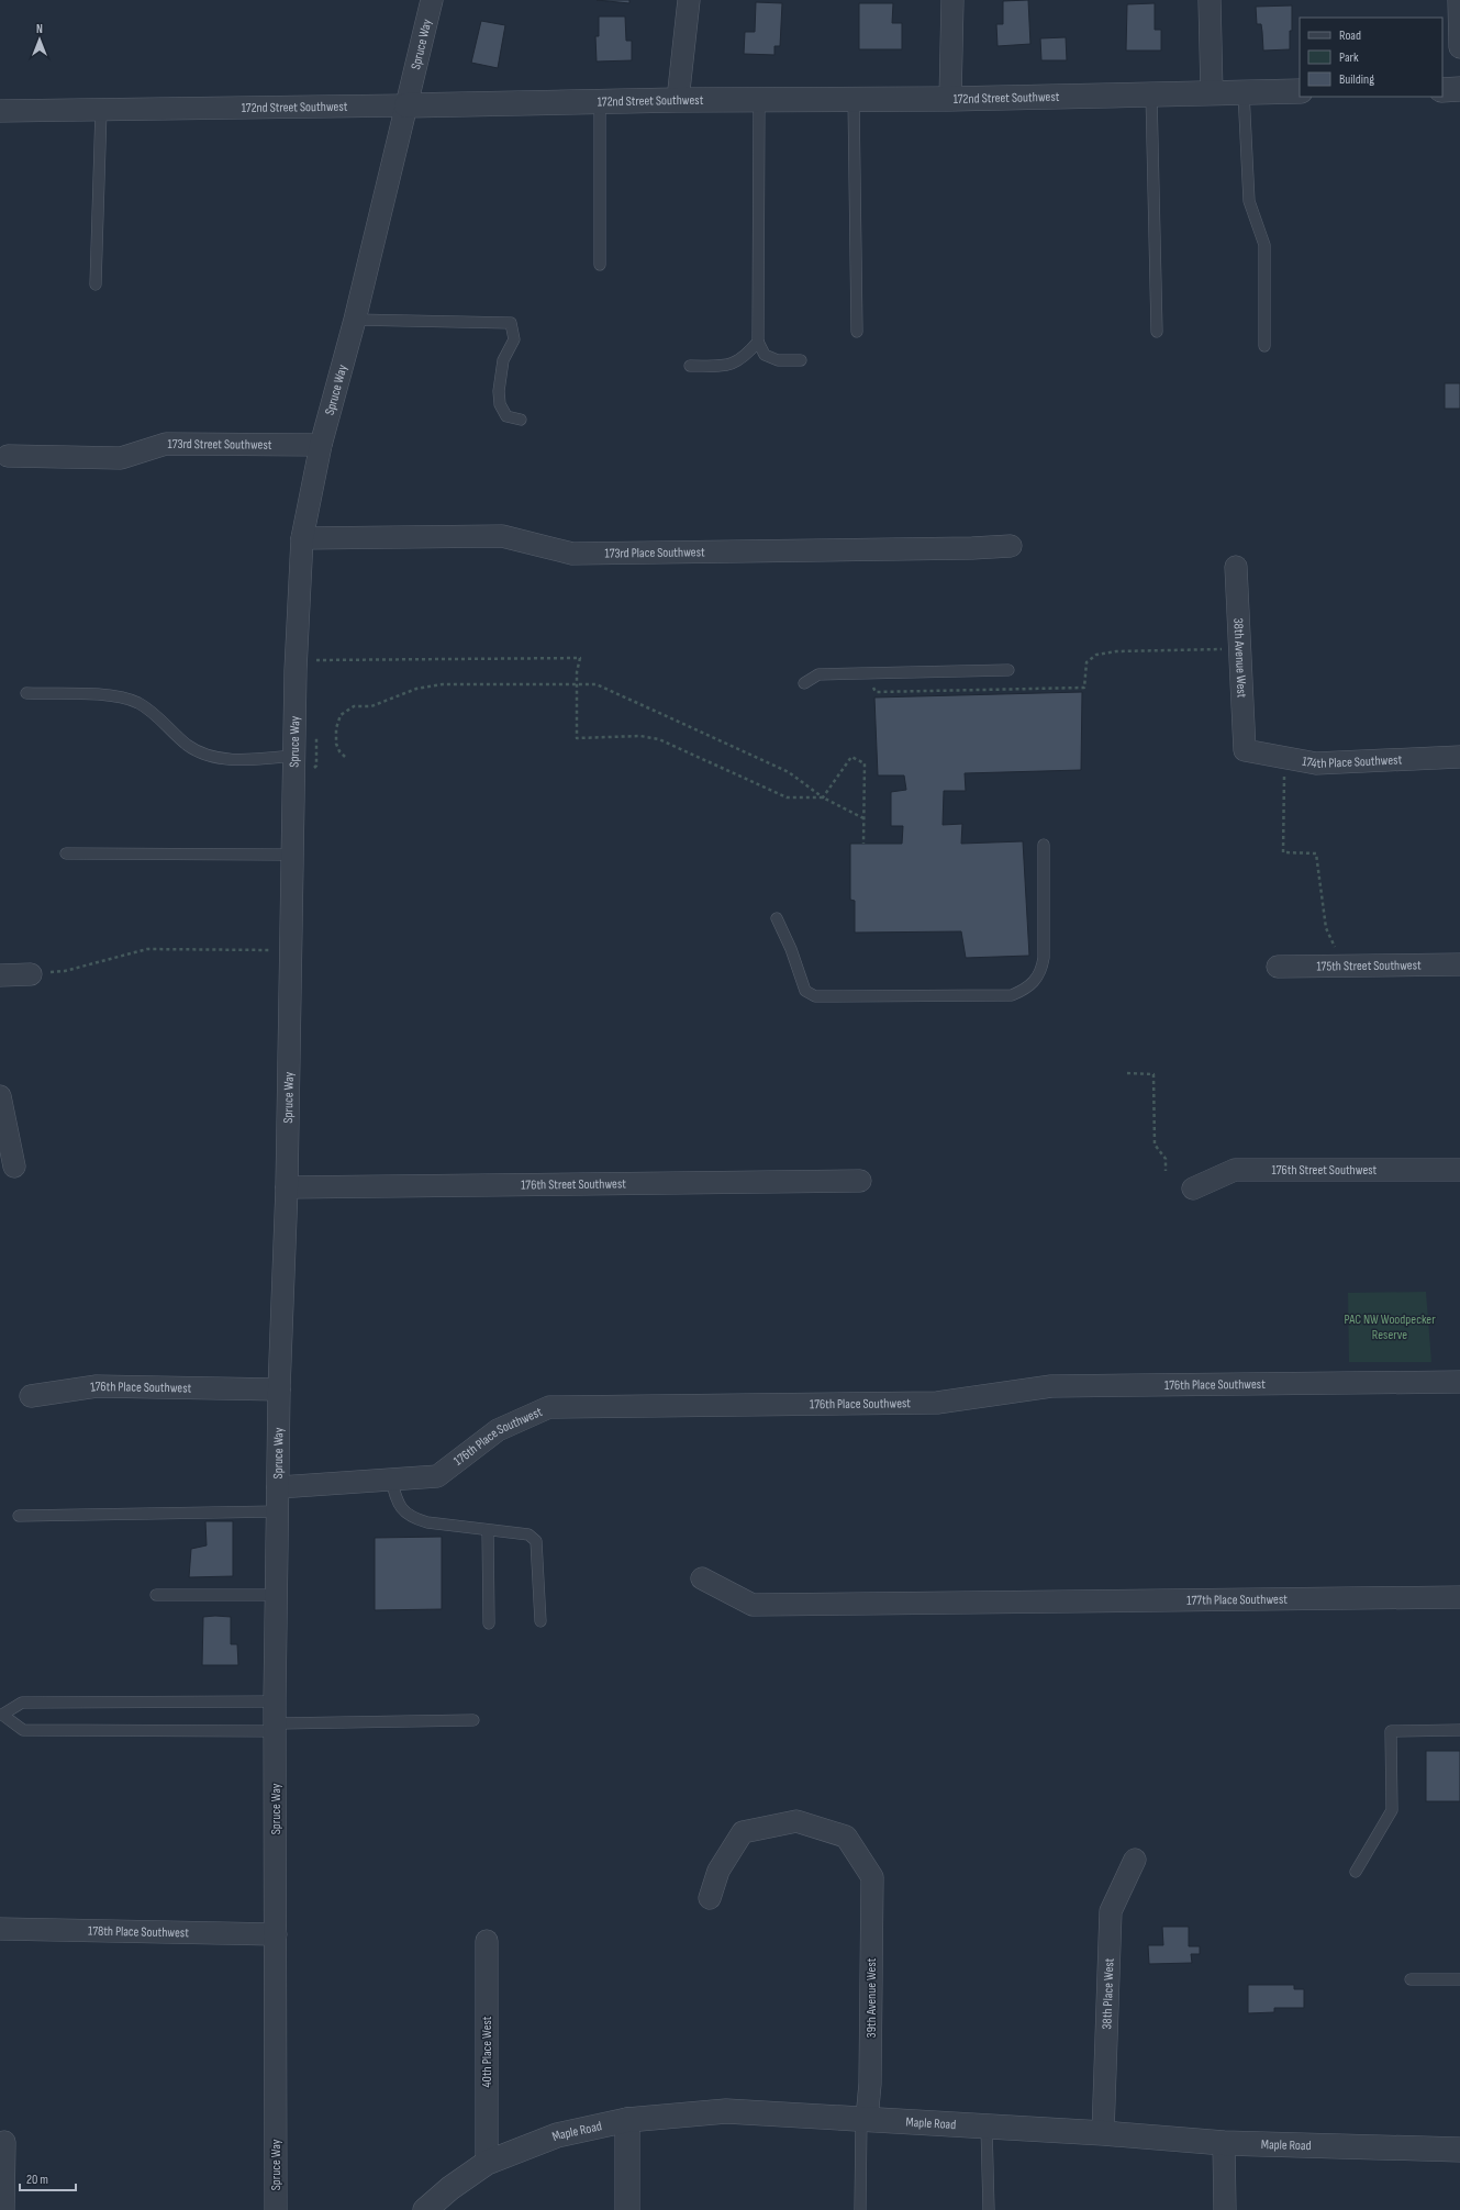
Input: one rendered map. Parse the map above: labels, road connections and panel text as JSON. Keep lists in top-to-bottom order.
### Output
{
  "streets": {
    "street": [
      "Spruce Way",
      "172nd Street Southwest",
      "173rd Street Southwest",
      "173rd Place Southwest",
      "38th Avenue West",
      "174th Place Southwest",
      "175th Street Southwest",
      "176th Street Southwest",
      "176th Place Southwest",
      "177th Place Southwest",
      "178th Place Southwest",
      "38th Place West",
      "39th Avenue West",
      "40th Place West",
      "Maple Road"
    ]
  },
  "crossings": [
    ["Spruce Way", "172nd Street Southwest"],
    ["Spruce Way", "173rd Street Southwest"],
    ["Spruce Way", "173rd Place Southwest"],
    ["Spruce Way", "176th Street Southwest"],
    ["Spruce Way", "176th Place Southwest"],
    ["Spruce Way", "178th Place Southwest"],
    ["38th Avenue West", "174th Place Southwest"],
    ["38th Place West", "Maple Road"],
    ["39th Avenue West", "Maple Road"],
    ["40th Place West", "Maple Road"]
  ],
  "parks": ["PAC NW Woodpecker Reserve"],
  "legend": ["Road", "Park", "Building"],
  "scale_bar": "20 m",
  "north": "top"
}
